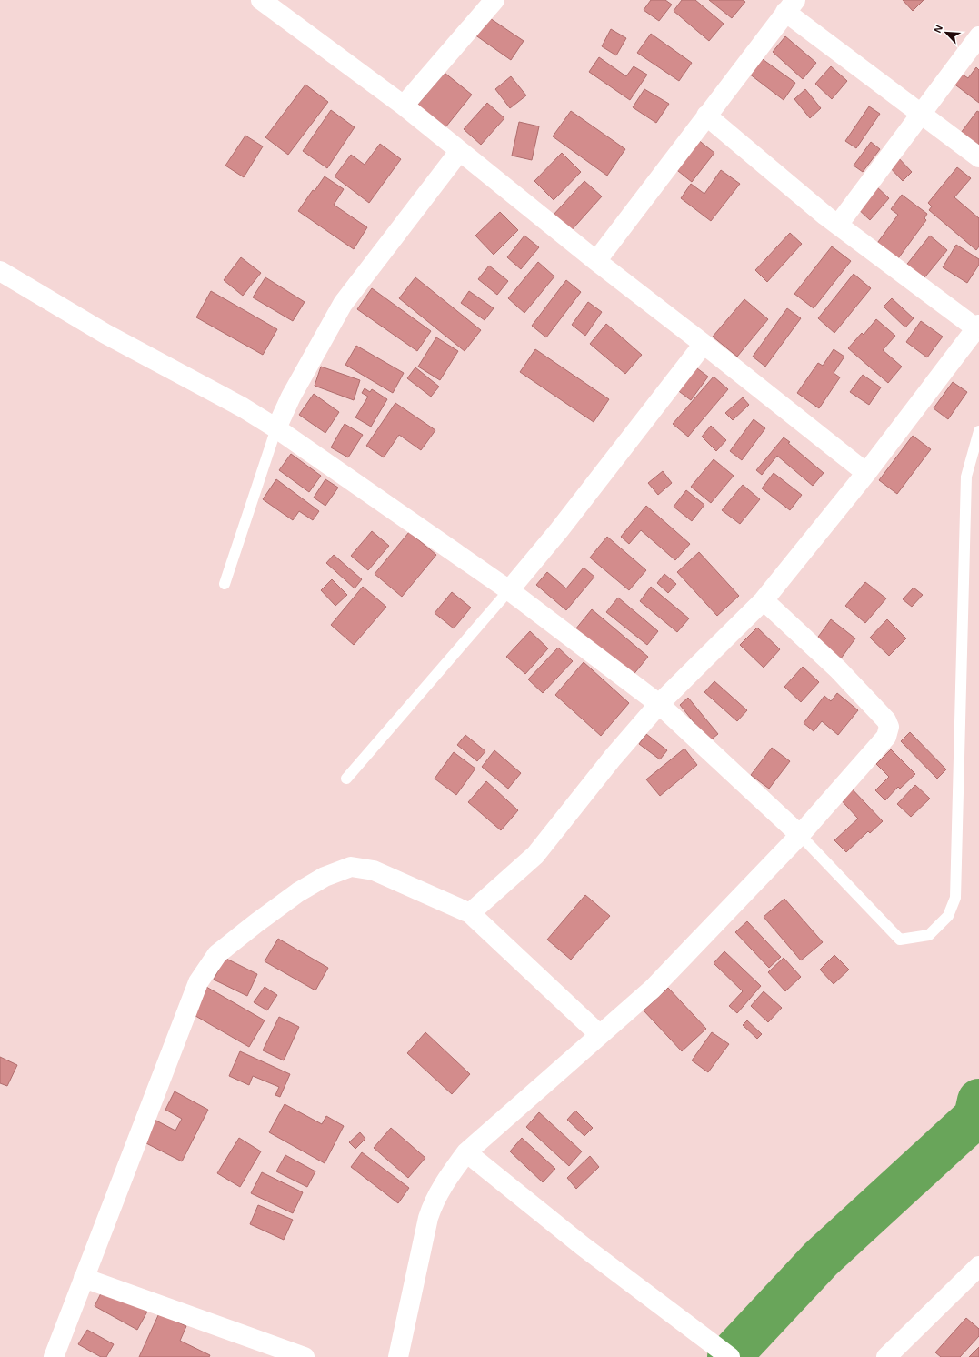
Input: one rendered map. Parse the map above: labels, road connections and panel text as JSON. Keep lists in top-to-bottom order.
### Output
{
  "north": "top left"
}
